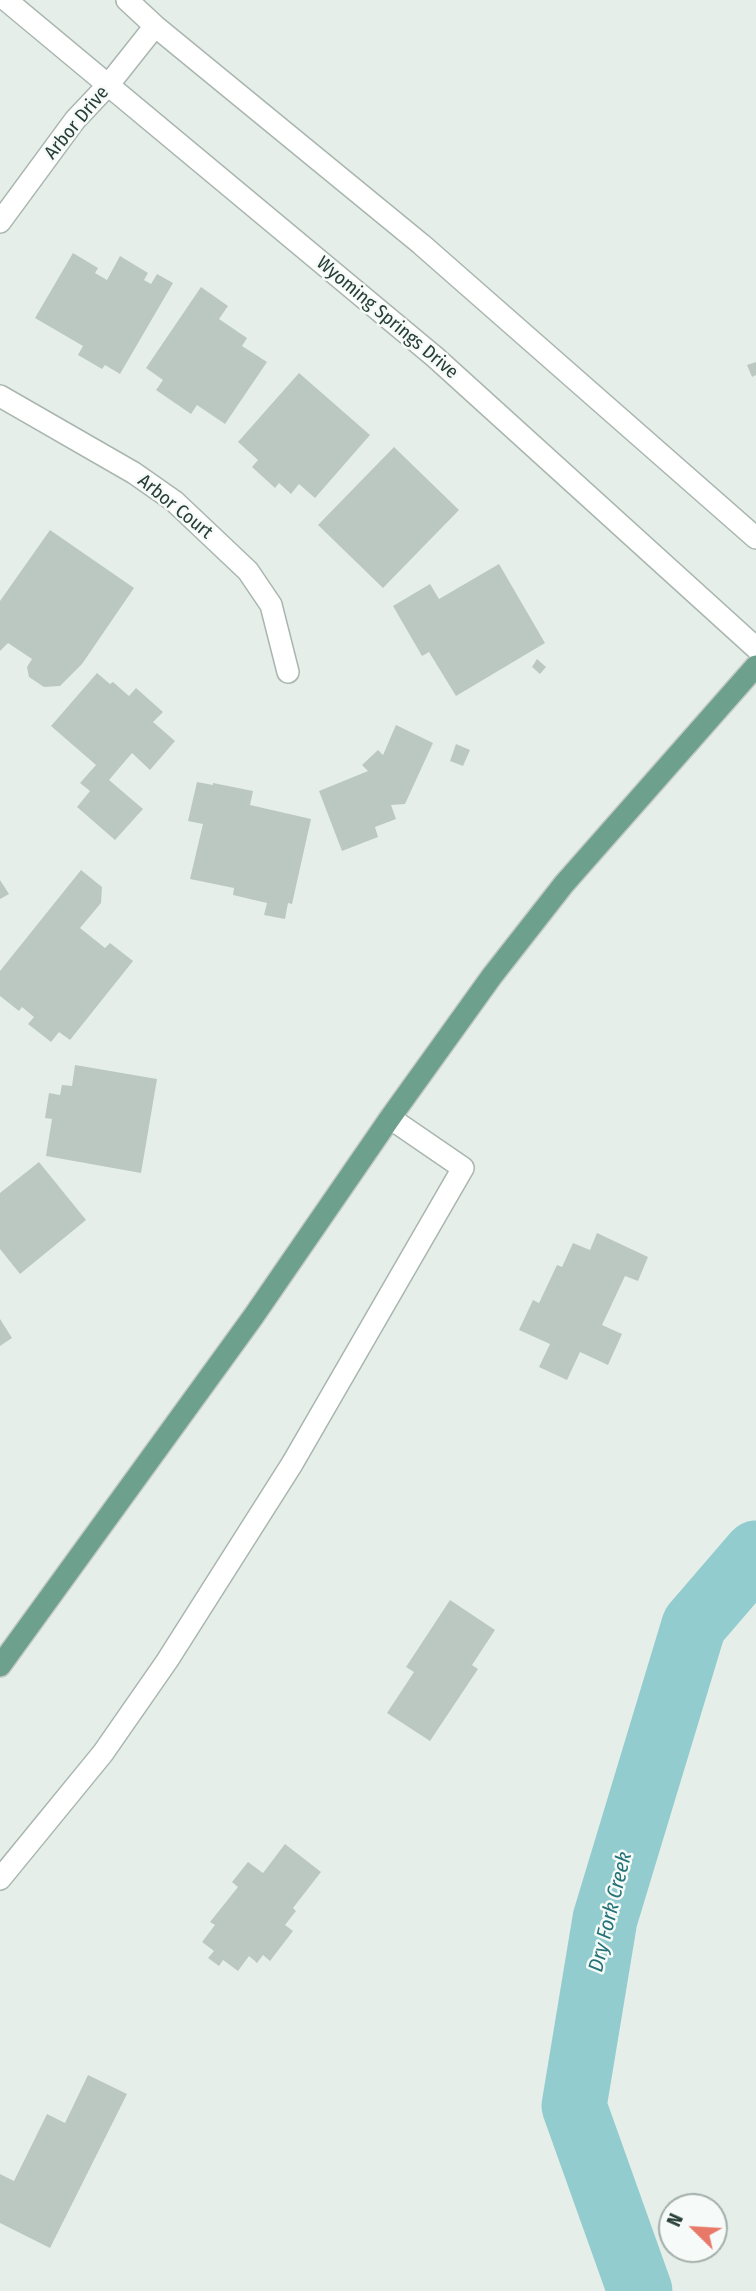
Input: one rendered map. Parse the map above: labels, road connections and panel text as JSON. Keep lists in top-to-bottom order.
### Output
{
  "streets": {
    "street": ["Arbor Drive", "Wyoming Springs Drive", "Arbor Court"]
  },
  "crossings": [
    ["Arbor Drive", "Wyoming Springs Drive"]
  ],
  "water": ["Dry Fork Creek"],
  "north": "top left"
}
